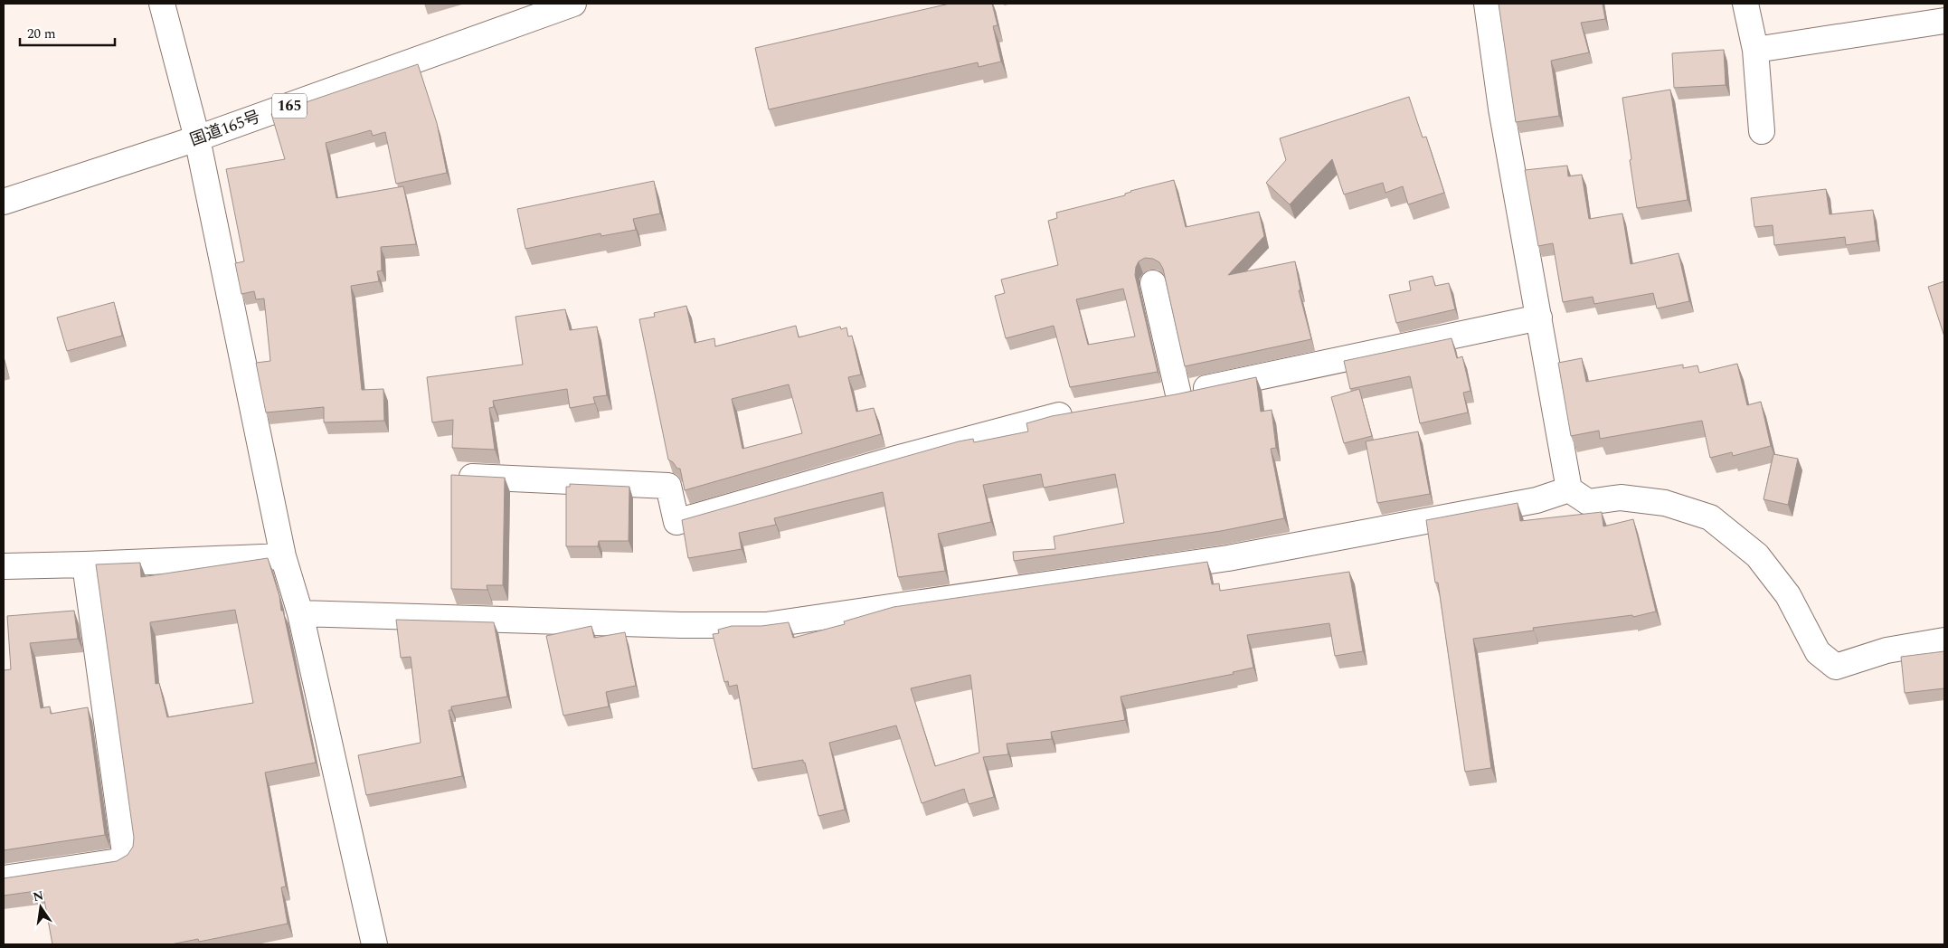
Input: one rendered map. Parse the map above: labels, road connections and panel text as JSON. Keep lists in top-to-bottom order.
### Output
{
  "streets": {
    "main road": ["165", "国道165号"]
  },
  "scale_bar": "20 m",
  "north": "top"
}
